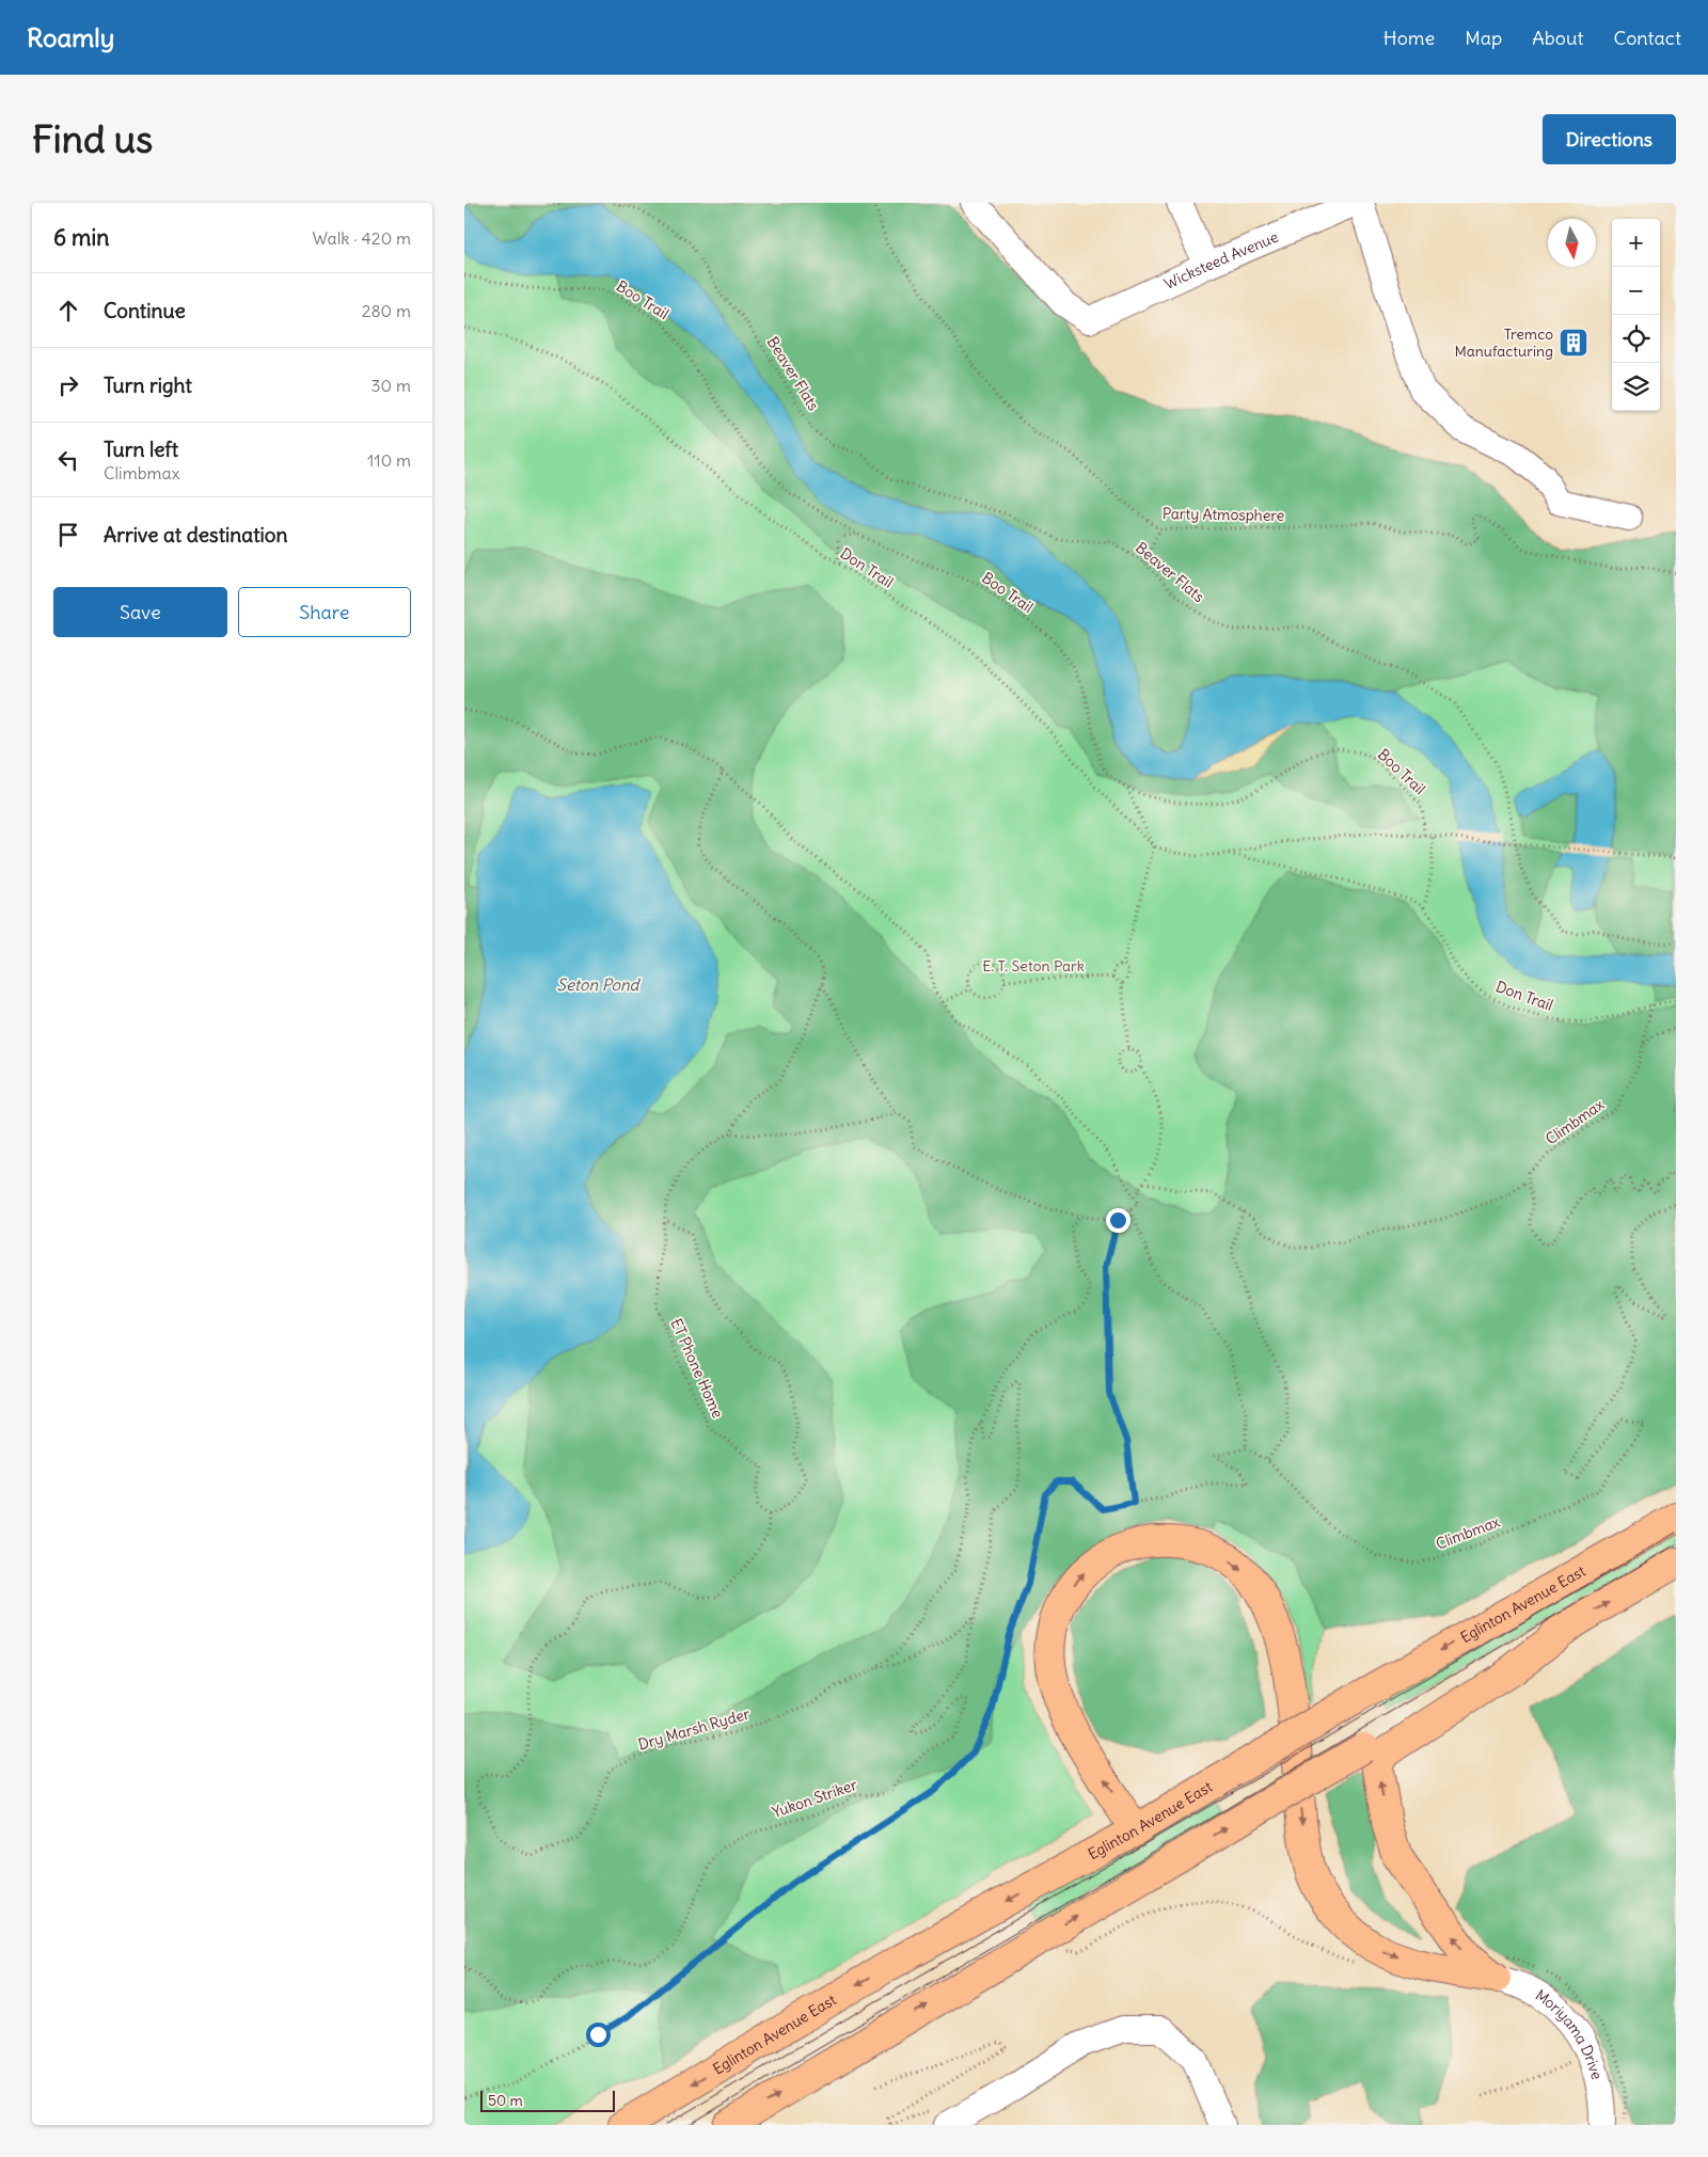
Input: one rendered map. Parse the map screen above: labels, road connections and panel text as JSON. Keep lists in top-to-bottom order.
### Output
{
  "streets": {
    "main road": ["Eglinton Avenue East"],
    "street": ["Wicksteed Avenue", "Moriyama Drive"],
    "path": [
      "Boo Trail",
      "Beaver Flats",
      "Party Atmosphere",
      "Don Trail",
      "Climbmax",
      "ET Phone Home",
      "Dry Marsh Ryder",
      "Yukon Striker"
    ]
  },
  "crossings": [
    ["Boo Trail", "Don Trail"],
    ["Beaver Flats", "Don Trail"],
    ["Don Trail", "Climbmax"],
    ["ET Phone Home", "Dry Marsh Ryder"],
    ["Dry Marsh Ryder", "Yukon Striker"]
  ],
  "water": ["Seton Pond"],
  "parks": ["E. T. Seton Park"],
  "places": {
    "building": ["Tremco Manufacturing"]
  },
  "scale_bar": "50 m",
  "north": "bottom",
  "page": {
    "header": "Roamly",
    "nav": [
      "Home",
      "Map",
      "About",
      "Contact"
    ],
    "buttons": [
      "Directions",
      ["Save", "Share"]
    ],
    "title": "Find us",
    "heading": ["6 min", "Walk · 420 m"],
    "map_buttons": ["+", "−"],
    "list": [
      ["Continue", "280 m"],
      ["Turn right", "30 m"],
      ["Turn left", "Climbmax", "110 m"],
      "Arrive at destination"
    ],
    "scale": "50 m"
  }
}
